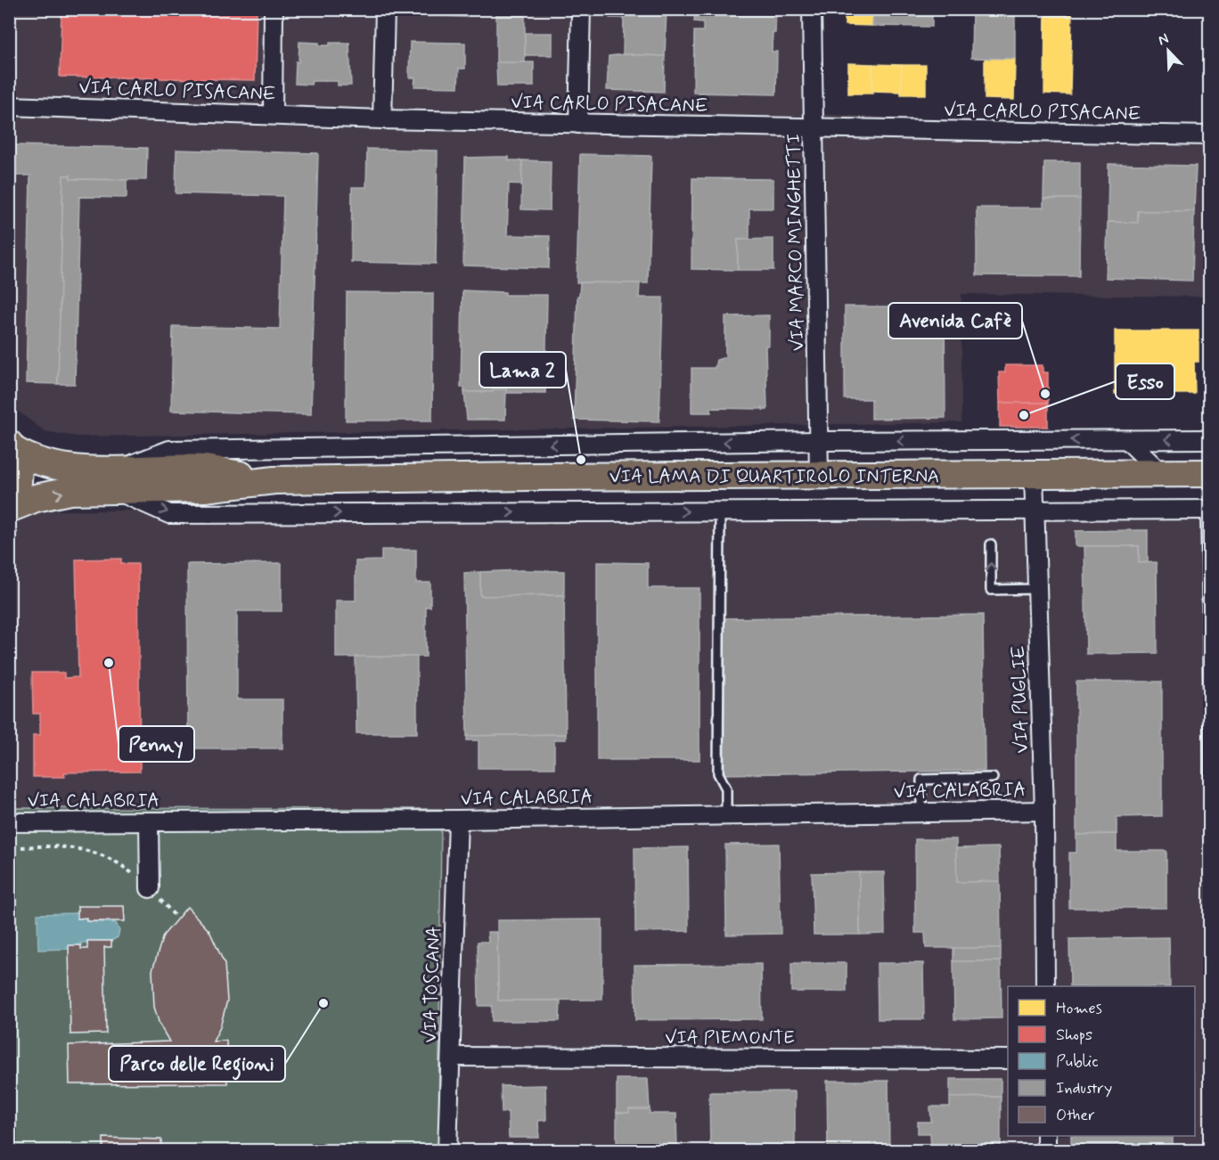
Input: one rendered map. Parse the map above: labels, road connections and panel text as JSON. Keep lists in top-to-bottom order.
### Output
{
  "streets": {
    "main road": ["VIA LAMA DI QUARTIROLO INTERNA"],
    "street": [
      "VIA CARLO PISACANE",
      "VIA MARCO MINGHETTI",
      "VIA PUGLIE",
      "VIA CALABRIA",
      "VIA TOSCANA",
      "VIA PIEMONTE"
    ]
  },
  "crossings": [
    ["VIA CARLO PISACANE", "VIA MARCO MINGHETTI"],
    ["VIA MARCO MINGHETTI", "VIA LAMA DI QUARTIROLO INTERNA"],
    ["VIA LAMA DI QUARTIROLO INTERNA", "VIA PUGLIE"],
    ["VIA PUGLIE", "VIA CALABRIA"],
    ["VIA CALABRIA", "VIA TOSCANA"],
    ["VIA TOSCANA", "VIA PIEMONTE"]
  ],
  "places": [
    "Avenida Cafè",
    "Esso",
    "Lama 2",
    "Penny",
    "Parco delle Regioni"
  ],
  "legend": [
    "Homes",
    "Shops",
    "Public",
    "Industry",
    "Other"
  ],
  "north": "top left"
}
